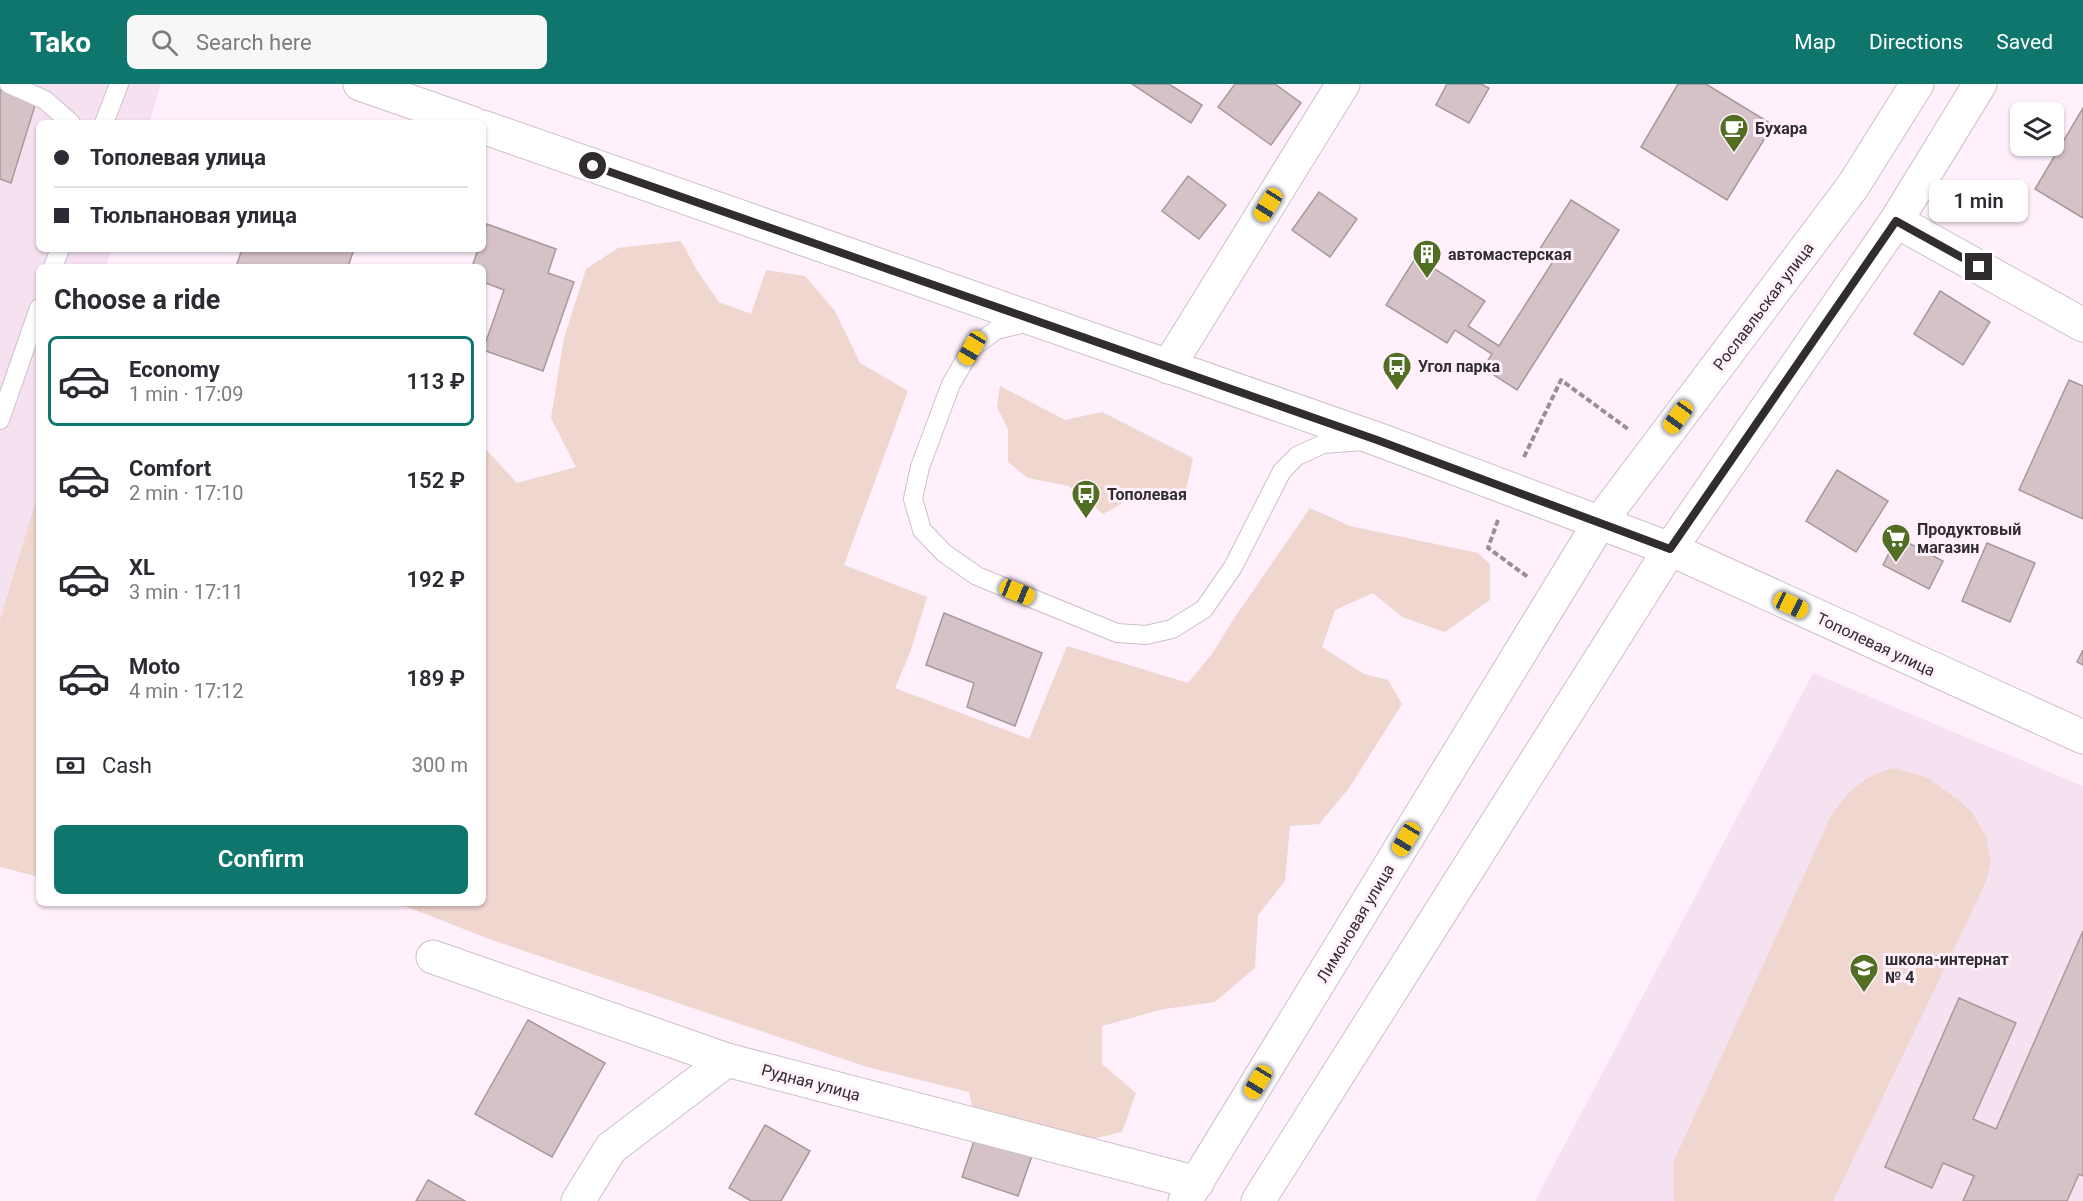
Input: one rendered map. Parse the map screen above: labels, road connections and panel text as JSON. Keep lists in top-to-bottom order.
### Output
{
  "streets": {
    "main road": [
      "Рославльская улица",
      "Тополевая улица",
      "Лимоновая улица",
      "Рудная улица"
    ]
  },
  "crossings": [
    ["Рославльская улица", "Тополевая улица"],
    ["Рославльская улица", "Лимоновая улица"],
    ["Тополевая улица", "Лимоновая улица"],
    ["Лимоновая улица", "Рудная улица"]
  ],
  "places": {
    "cafe": ["Бухара"],
    "building": ["автомастерская"],
    "bus stop": ["Угол парка", "Тополевая"],
    "supermarket": ["Продуктовый магазин"],
    "school or university": ["школа-интернат № 4"]
  },
  "page": {
    "header": "Tako",
    "search": "Search here",
    "nav": ["Map", "Directions", "Saved"],
    "banner": ["Тополевая улица", "Тюльпановая улица"],
    "bubble": "1 min",
    "heading": "Choose a ride",
    "list": [
      {
        "name": "Economy",
        "note": "1 min · 17:09",
        "value": "113 ₽"
      },
      {
        "name": "Comfort",
        "note": "2 min · 17:10",
        "value": "152 ₽"
      },
      {
        "name": "XL",
        "note": "3 min · 17:11",
        "value": "192 ₽"
      },
      {
        "name": "Moto",
        "note": "4 min · 17:12",
        "value": "189 ₽"
      }
    ],
    "pay": ["Cash", "300 m"],
    "buttons": "Confirm"
  }
}
